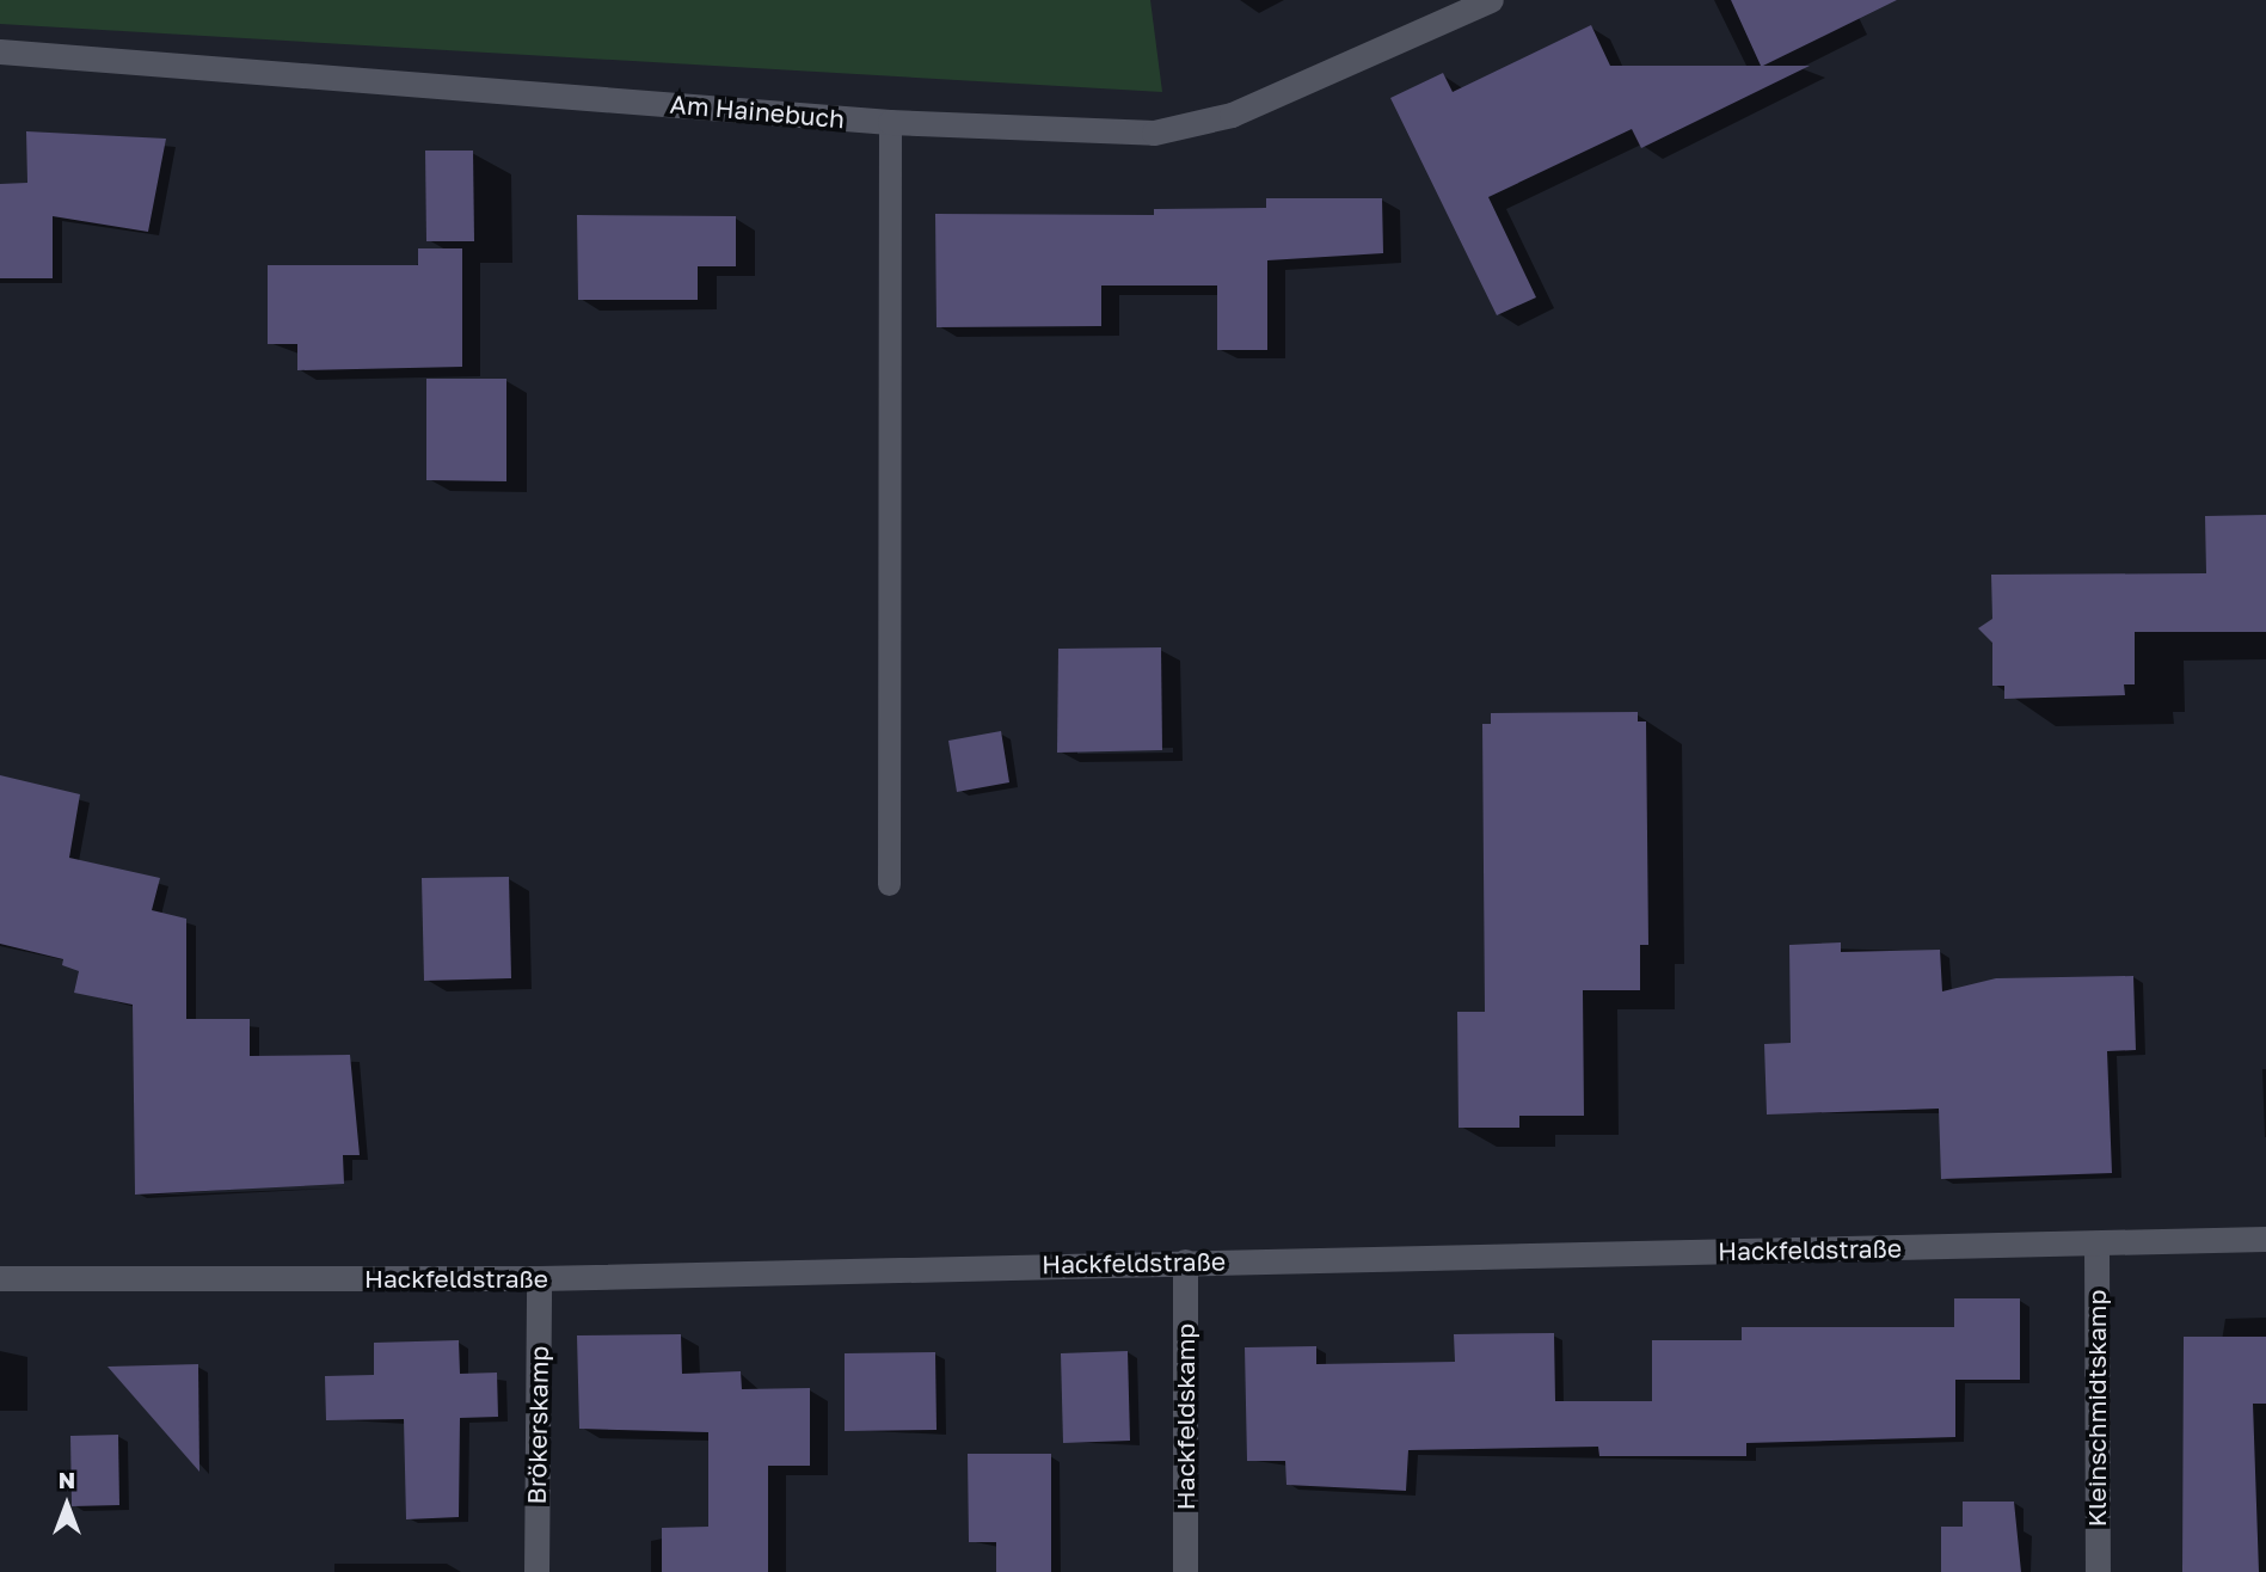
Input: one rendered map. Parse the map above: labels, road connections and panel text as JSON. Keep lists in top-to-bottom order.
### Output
{
  "streets": {
    "street": [
      "Am Hainebuch",
      "Hackfeldstraße",
      "Kleinschmidtskamp",
      "Hackfeldskamp",
      "Brökerskamp"
    ]
  },
  "crossings": [
    ["Hackfeldstraße", "Kleinschmidtskamp"],
    ["Hackfeldstraße", "Hackfeldskamp"],
    ["Hackfeldstraße", "Brökerskamp"]
  ],
  "north": "top"
}
